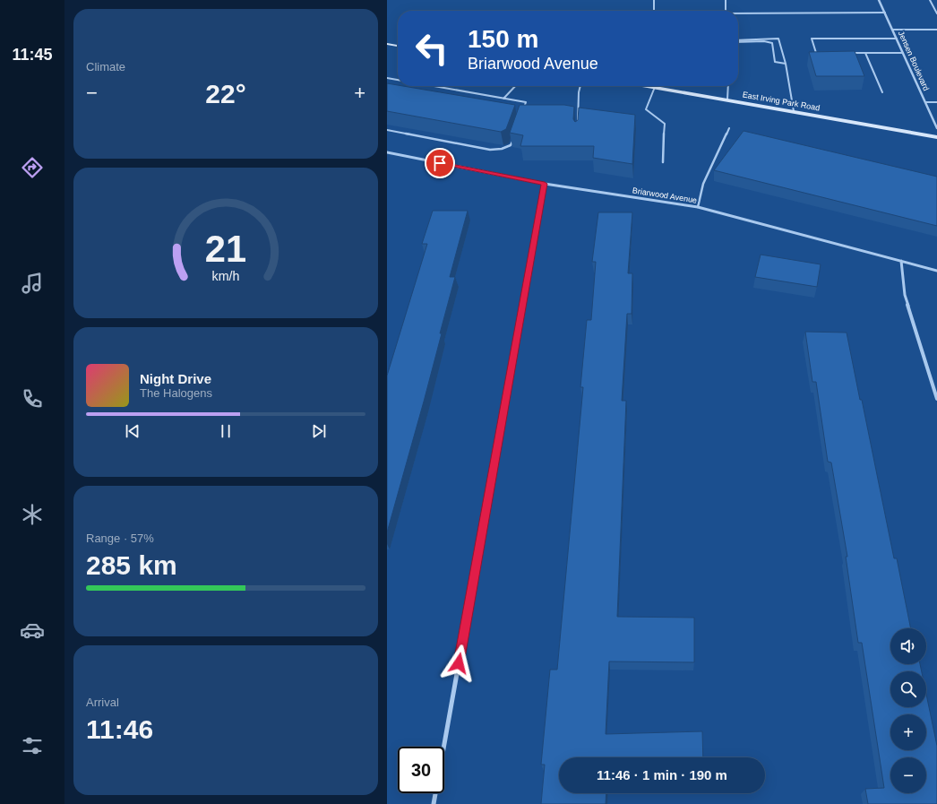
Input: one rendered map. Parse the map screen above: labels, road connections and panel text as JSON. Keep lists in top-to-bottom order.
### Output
{
  "streets": {
    "main road": ["East Irving Park Road"],
    "street": ["Jensen Boulevard", "Briarwood Avenue"]
  },
  "page": {
    "tabs": "11:45",
    "tile": [
      "Climate",
      ["Range · 57%", "285 km"],
      ["Arrival", "11:46"]
    ],
    "turn": ["150 m", "Briarwood Avenue"],
    "heat": ["−", "22°", "+"],
    "song": ["Night Drive", "The Halogens"],
    "map_buttons": ["+", "−"],
    "limit": "30",
    "trip": "11:46 · 1 min · 190 m",
    "gauge": ["21", "km/h"]
  }
}
